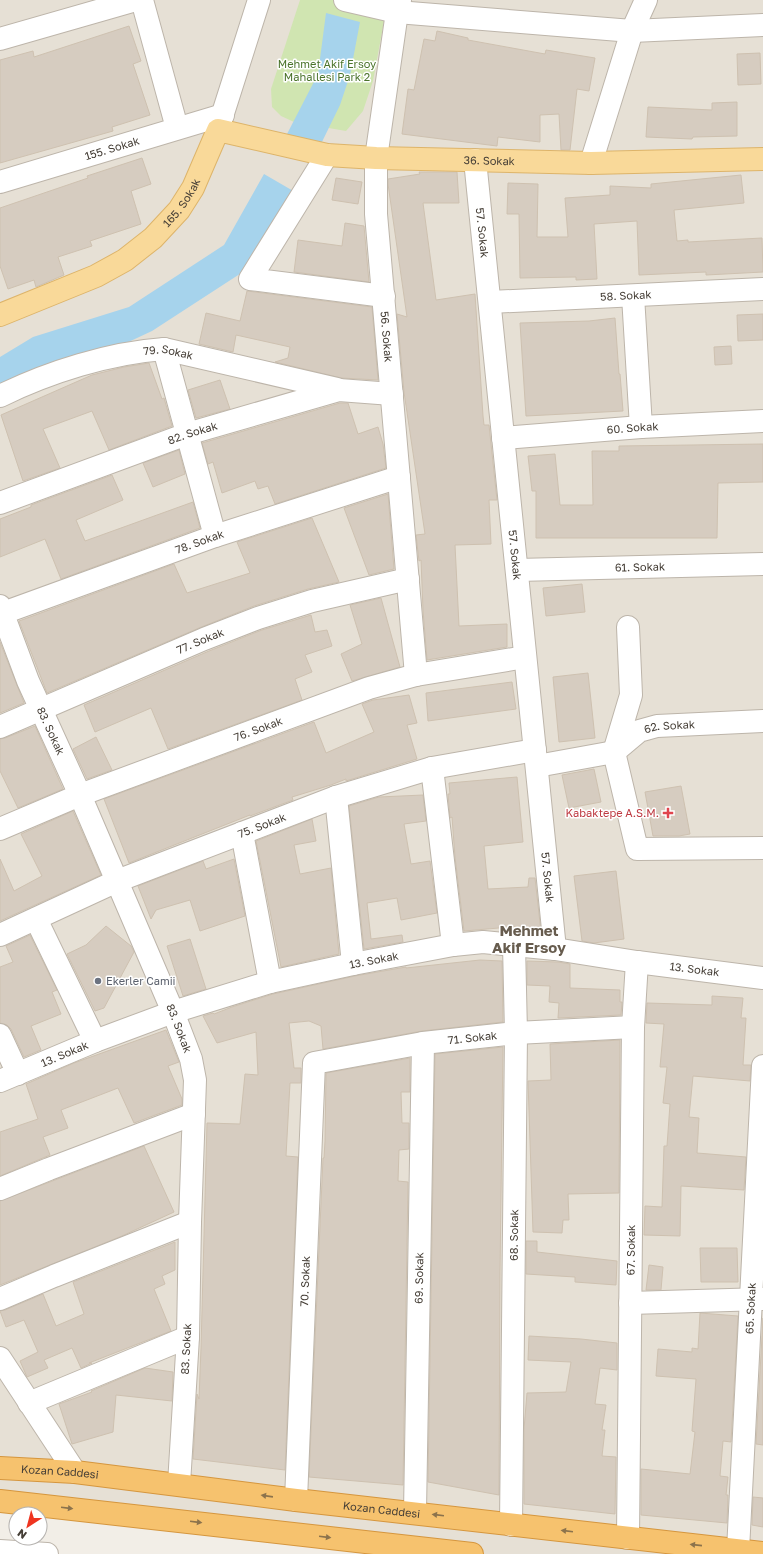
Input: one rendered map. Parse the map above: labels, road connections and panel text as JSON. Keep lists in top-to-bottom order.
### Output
{
  "streets": {
    "highway": ["Kozan Caddesi"],
    "main road": ["36. Sokak", "165. Sokak"],
    "street": [
      "155. Sokak",
      "57. Sokak",
      "58. Sokak",
      "56. Sokak",
      "79. Sokak",
      "60. Sokak",
      "82. Sokak",
      "78. Sokak",
      "61. Sokak",
      "77. Sokak",
      "62. Sokak",
      "76. Sokak",
      "83. Sokak",
      "75. Sokak",
      "13. Sokak",
      "71. Sokak",
      "68. Sokak",
      "67. Sokak",
      "69. Sokak",
      "70. Sokak",
      "65. Sokak"
    ]
  },
  "crossings": [
    ["155. Sokak", "36. Sokak"],
    ["155. Sokak", "165. Sokak"],
    ["36. Sokak", "165. Sokak"],
    ["36. Sokak", "57. Sokak"],
    ["36. Sokak", "56. Sokak"],
    ["57. Sokak", "58. Sokak"],
    ["57. Sokak", "60. Sokak"],
    ["57. Sokak", "61. Sokak"],
    ["57. Sokak", "62. Sokak"],
    ["57. Sokak", "76. Sokak"],
    ["57. Sokak", "75. Sokak"],
    ["57. Sokak", "13. Sokak"],
    ["56. Sokak", "82. Sokak"],
    ["56. Sokak", "78. Sokak"],
    ["56. Sokak", "77. Sokak"],
    ["56. Sokak", "76. Sokak"],
    ["79. Sokak", "82. Sokak"],
    ["78. Sokak", "83. Sokak"],
    ["77. Sokak", "83. Sokak"],
    ["62. Sokak", "75. Sokak"],
    ["76. Sokak", "83. Sokak"],
    ["83. Sokak", "75. Sokak"],
    ["83. Sokak", "13. Sokak"],
    ["83. Sokak", "Kozan Caddesi"],
    ["13. Sokak", "68. Sokak"],
    ["13. Sokak", "67. Sokak"],
    ["71. Sokak", "68. Sokak"],
    ["71. Sokak", "67. Sokak"],
    ["71. Sokak", "69. Sokak"],
    ["71. Sokak", "70. Sokak"],
    ["68. Sokak", "Kozan Caddesi"],
    ["67. Sokak", "Kozan Caddesi"],
    ["69. Sokak", "Kozan Caddesi"],
    ["70. Sokak", "Kozan Caddesi"],
    ["65. Sokak", "Kozan Caddesi"]
  ],
  "districts": ["Mehmet Akif Ersoy"],
  "parks": ["Mehmet Akif Ersoy Mahallesi Park 2"],
  "places": {
    "health": ["Kabaktepe A.S.M."],
    "other": ["Ekerler Camii"]
  },
  "north": "bottom left"
}
